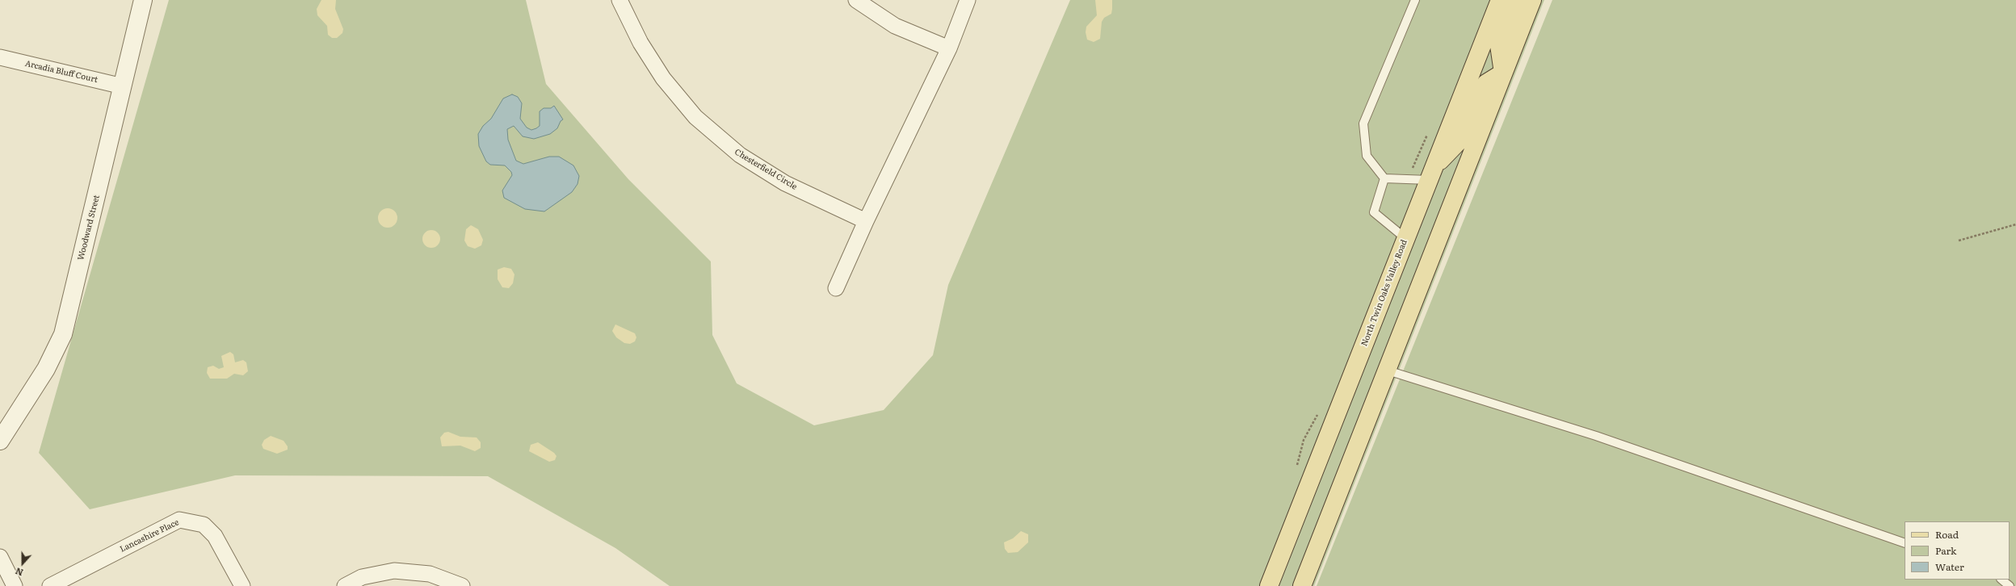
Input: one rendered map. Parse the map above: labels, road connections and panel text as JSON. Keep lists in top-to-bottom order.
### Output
{
  "streets": {
    "main road": ["North Twin Oaks Valley Road"],
    "street": [
      "Arcadia Bluff Court",
      "Chesterfield Circle",
      "Woodward Street",
      "Lancashire Place"
    ]
  },
  "crossings": [
    ["Arcadia Bluff Court", "Woodward Street"]
  ],
  "legend": ["Road", "Park", "Water"],
  "north": "bottom"
}
